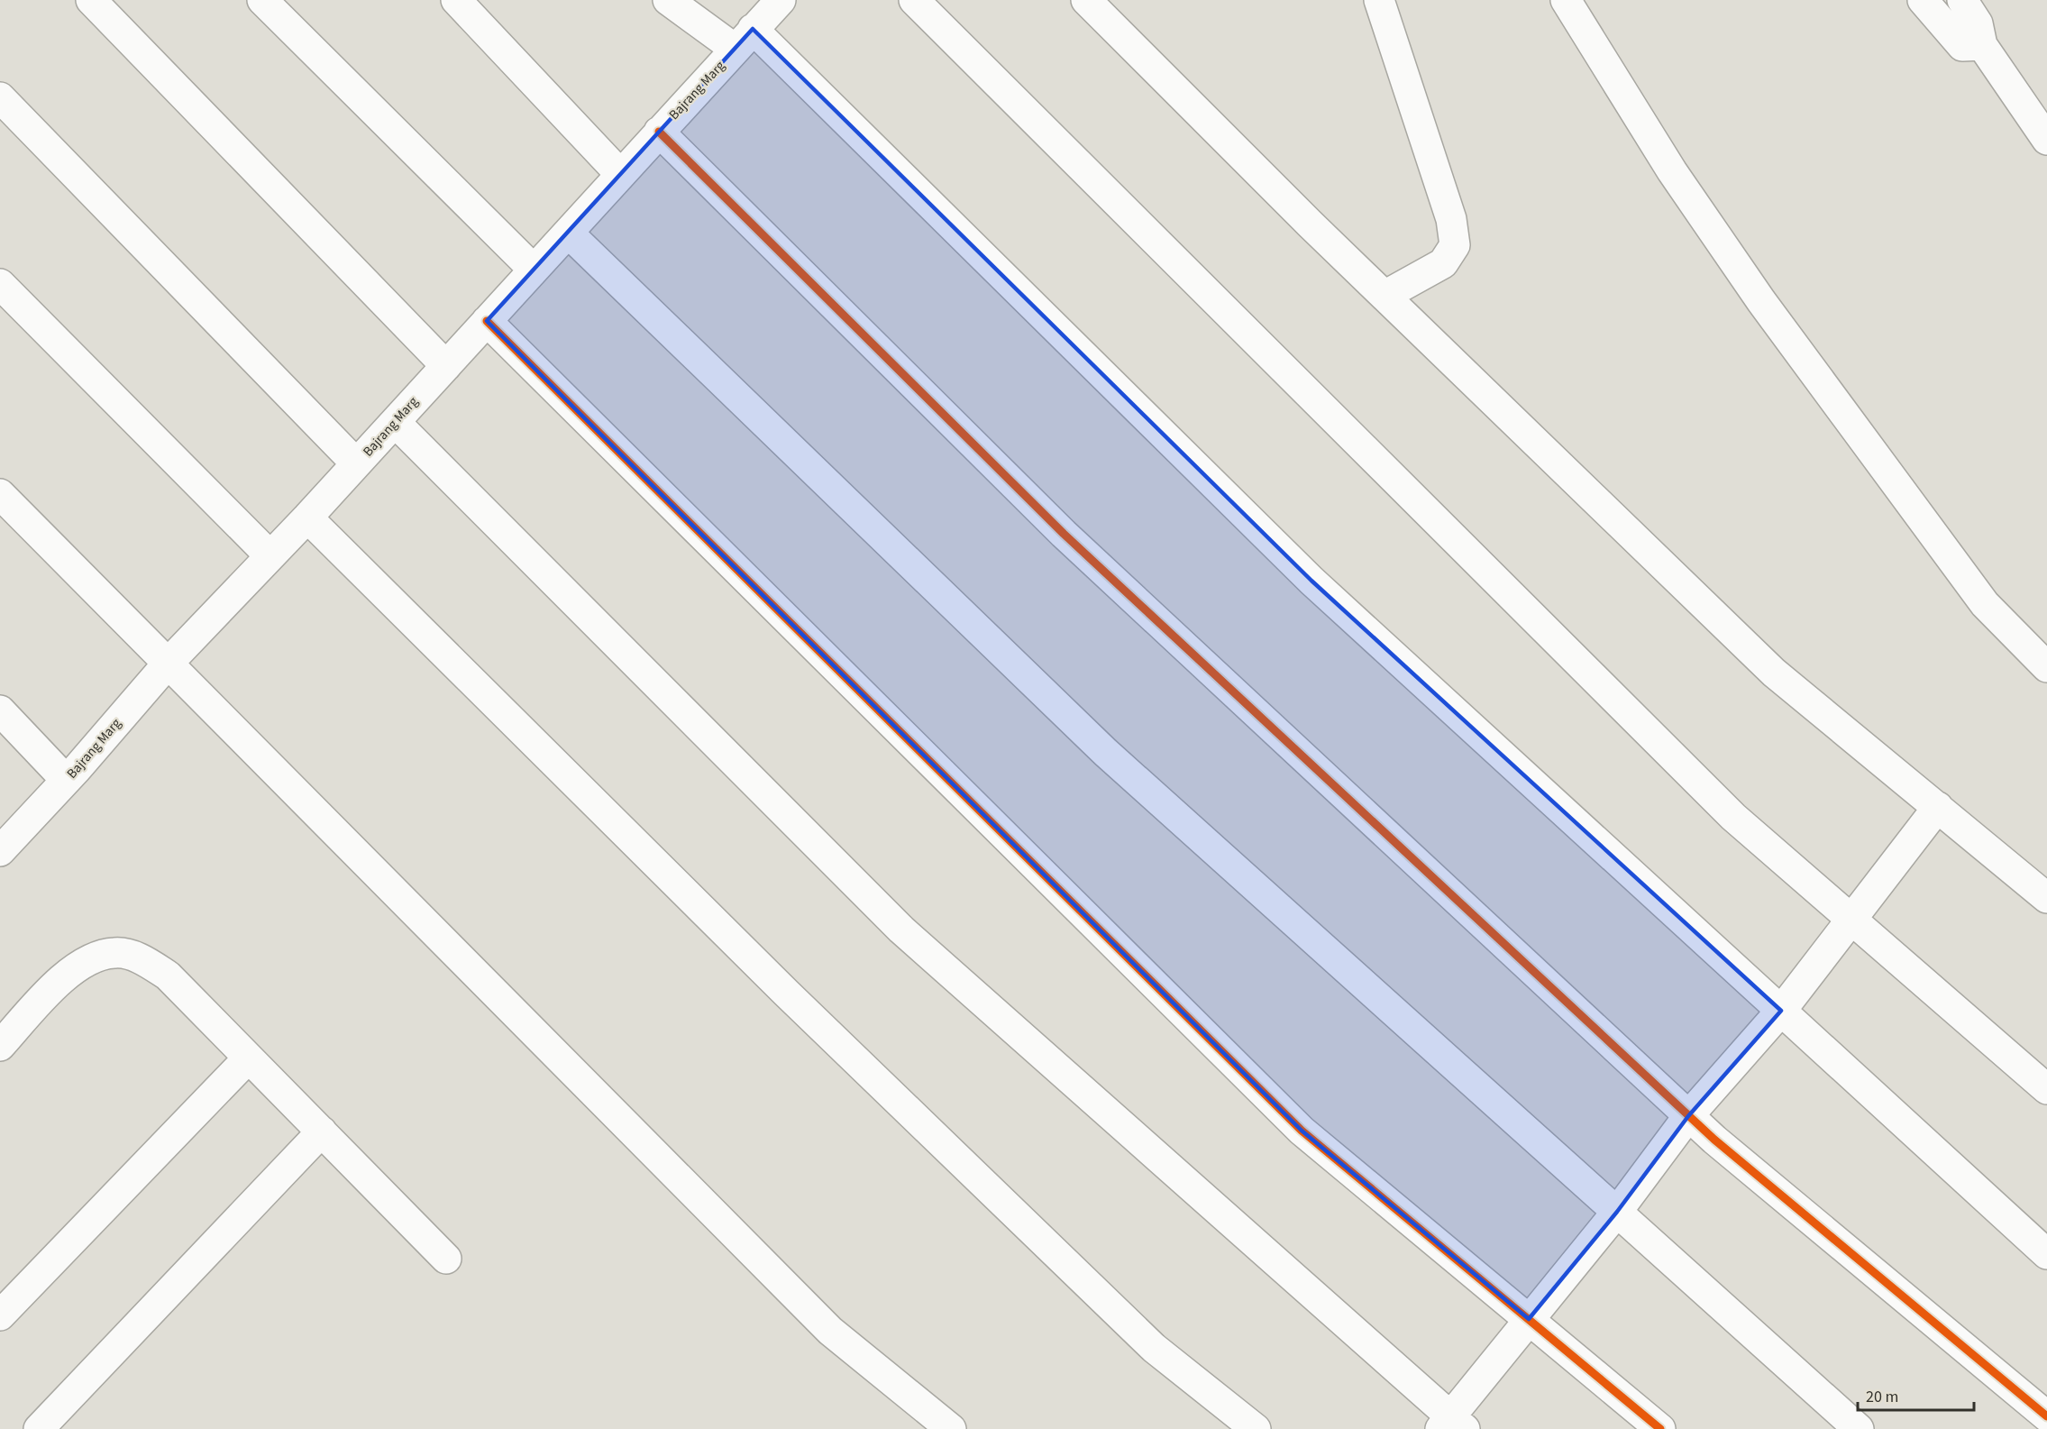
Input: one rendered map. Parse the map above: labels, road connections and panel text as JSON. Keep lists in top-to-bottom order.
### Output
{
  "streets": {
    "street": ["Bajrang Marg"]
  },
  "scale_bar": "20 m"
}
